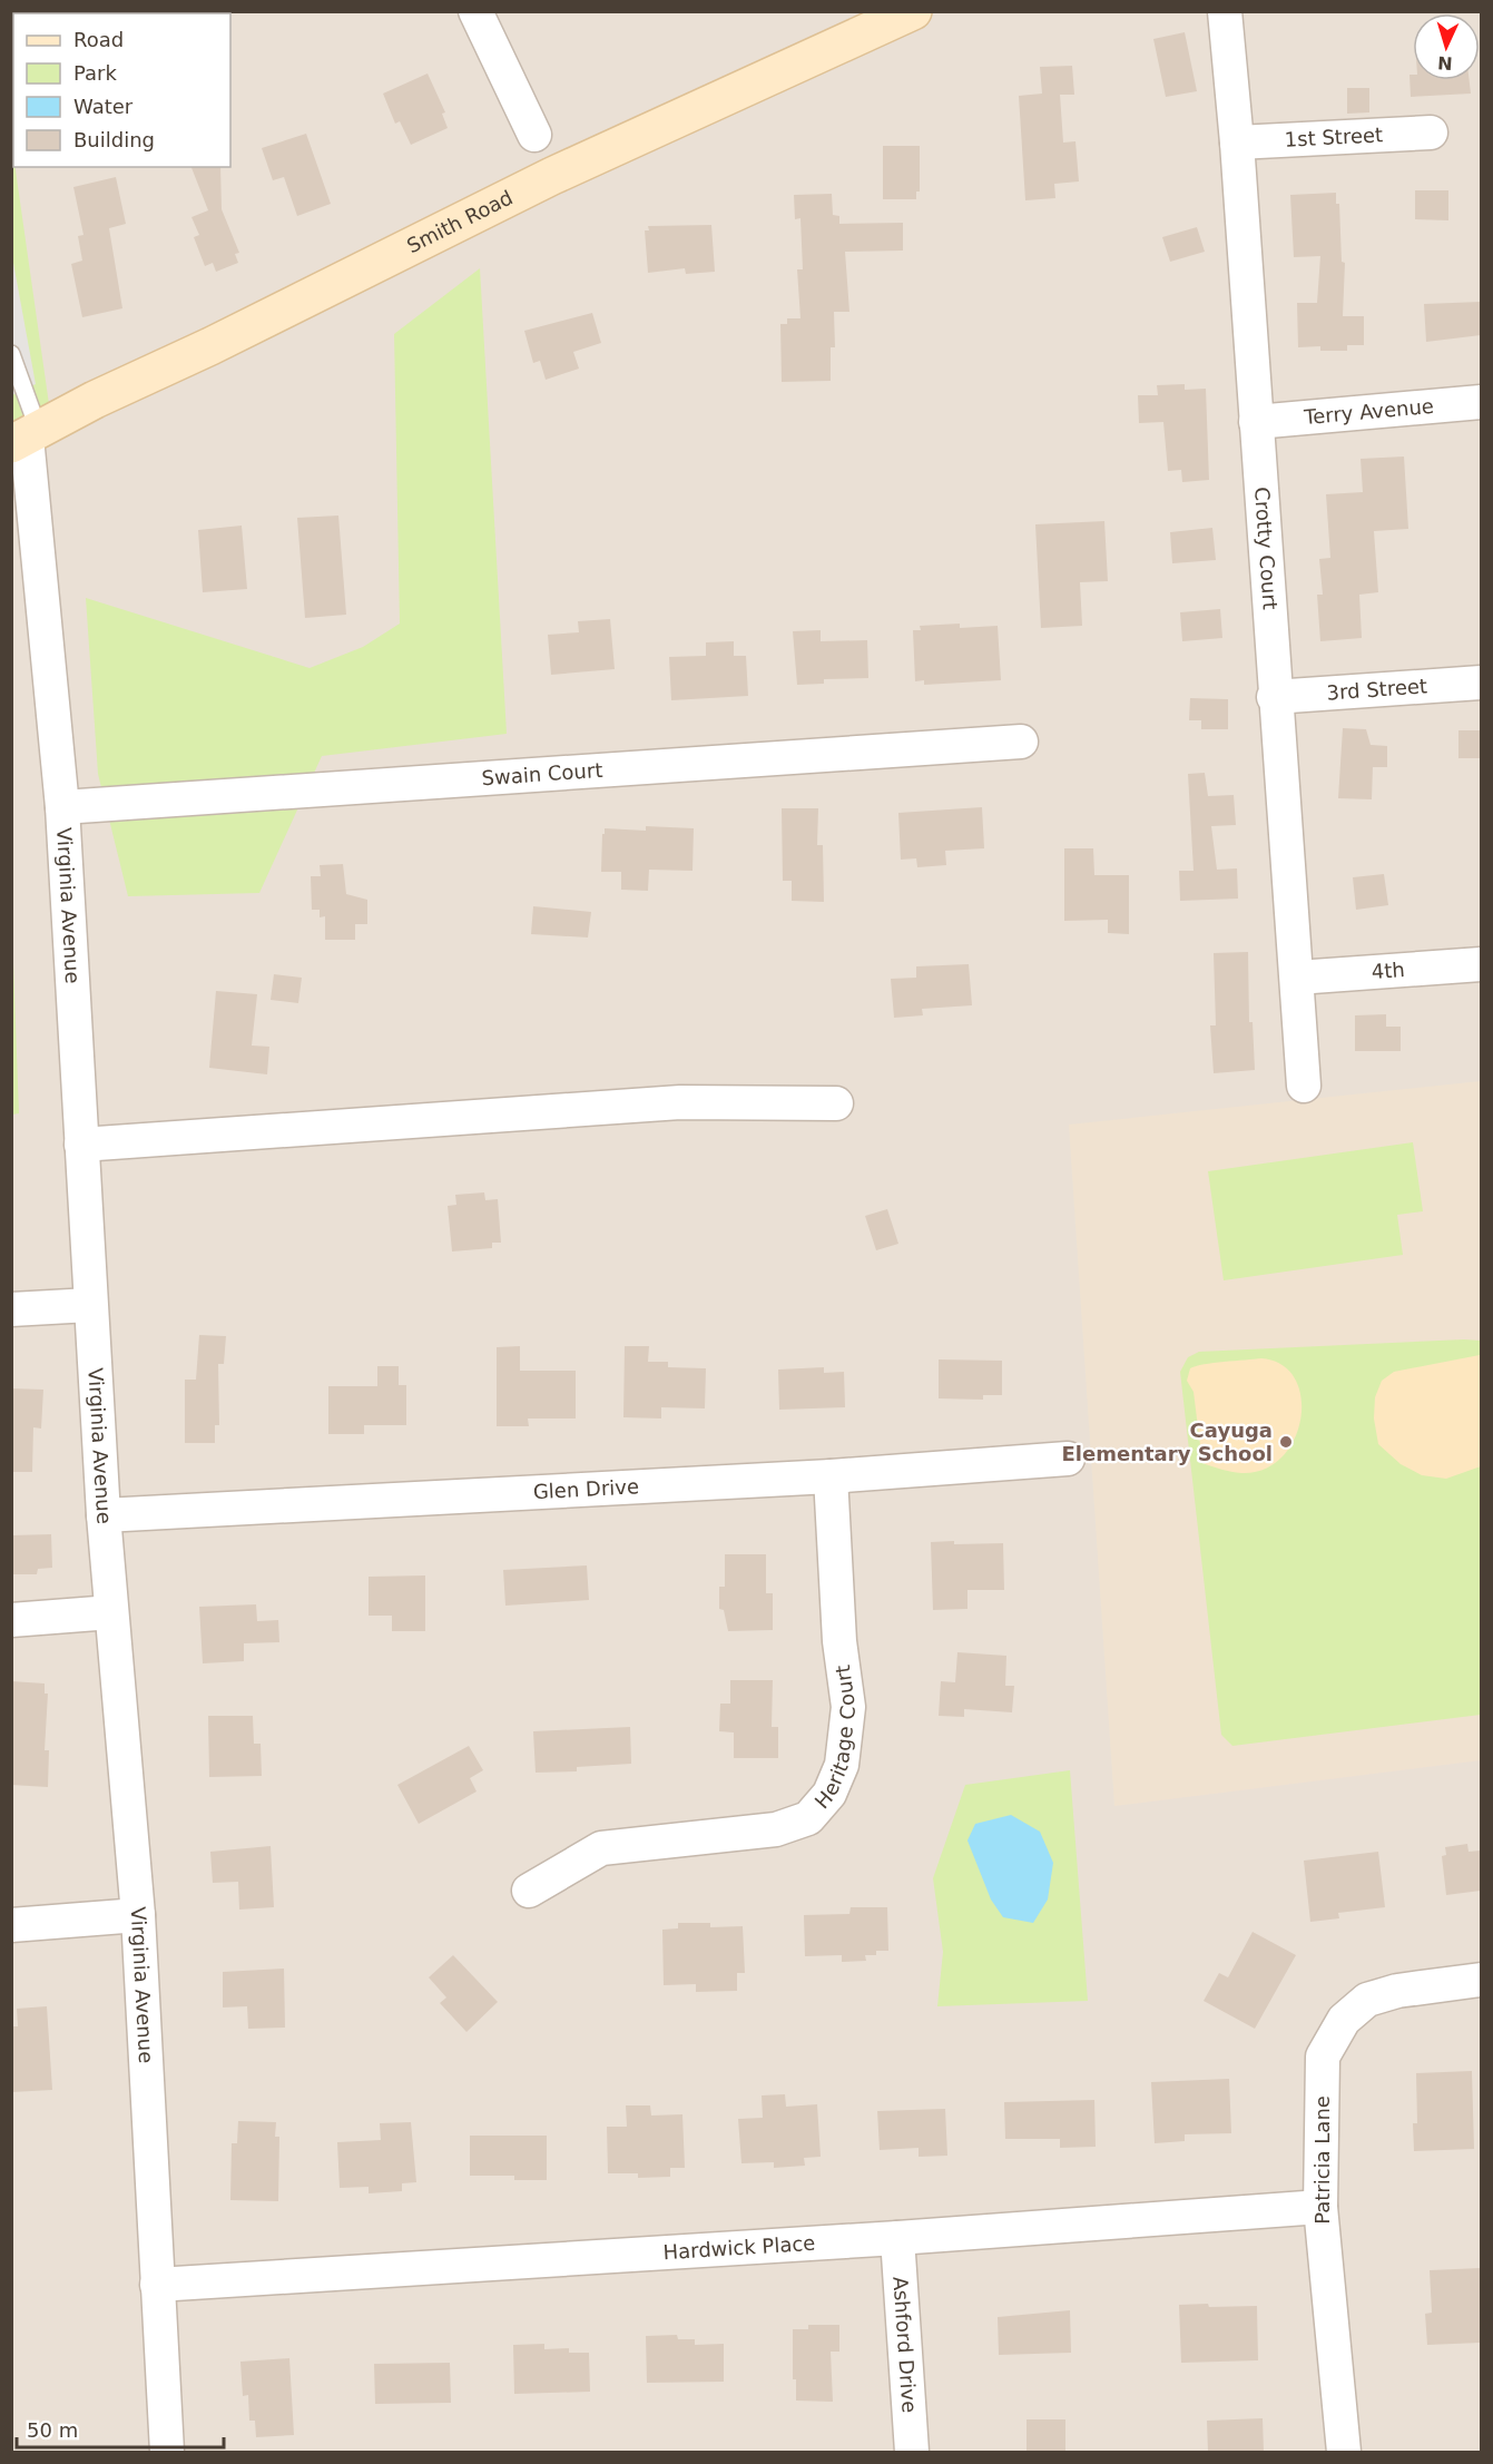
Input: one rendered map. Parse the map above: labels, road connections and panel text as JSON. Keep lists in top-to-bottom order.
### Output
{
  "streets": {
    "street": [
      "1st Street",
      "Smith Road",
      "Terry Avenue",
      "Crotty Court",
      "3rd Street",
      "Swain Court",
      "Virginia Avenue",
      "4th",
      "Glen Drive",
      "Heritage Court",
      "Patricia Lane",
      "Hardwick Place",
      "Ashford Drive"
    ]
  },
  "crossings": [
    ["1st Street", "Crotty Court"],
    ["Smith Road", "Virginia Avenue"],
    ["Terry Avenue", "Crotty Court"],
    ["Crotty Court", "3rd Street"],
    ["Crotty Court", "4th"],
    ["Swain Court", "Virginia Avenue"],
    ["Virginia Avenue", "Glen Drive"],
    ["Virginia Avenue", "Hardwick Place"],
    ["Glen Drive", "Heritage Court"],
    ["Patricia Lane", "Hardwick Place"],
    ["Hardwick Place", "Ashford Drive"]
  ],
  "places": ["Cayuga Elementary School"],
  "legend": [
    "Road",
    "Park",
    "Water",
    "Building"
  ],
  "scale_bar": "50 m",
  "north": "bottom"
}
